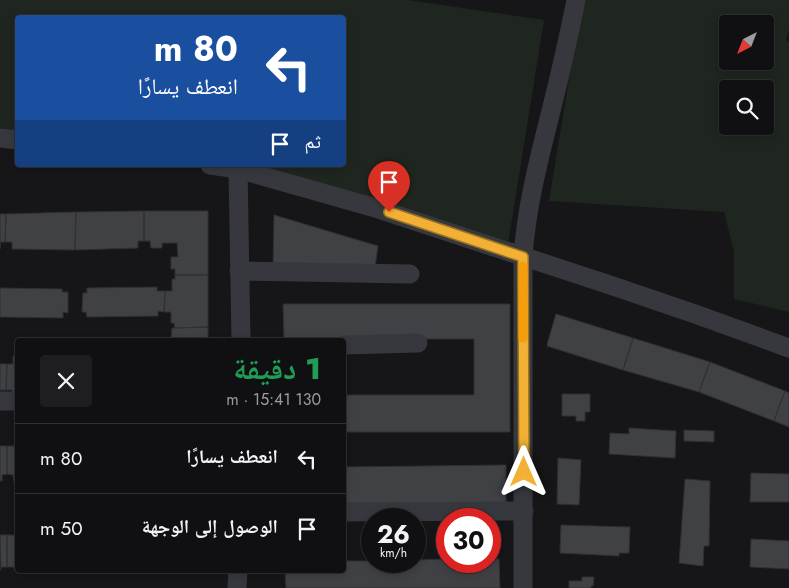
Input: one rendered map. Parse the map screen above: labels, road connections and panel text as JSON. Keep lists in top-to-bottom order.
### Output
{
  "north": "bottom left",
  "page": {
    "turn": ["80 m", "انعطف يسارًا"],
    "then": "ثم",
    "heading": ["1 دقيقة", "130 m · 15:41"],
    "list": [
      {
        "name": "انعطف يسارًا",
        "value": "80 m"
      },
      {
        "name": "الوصول إلى الوجهة",
        "value": "50 m"
      }
    ],
    "speed": "26 km/h",
    "limit": "30"
  }
}
